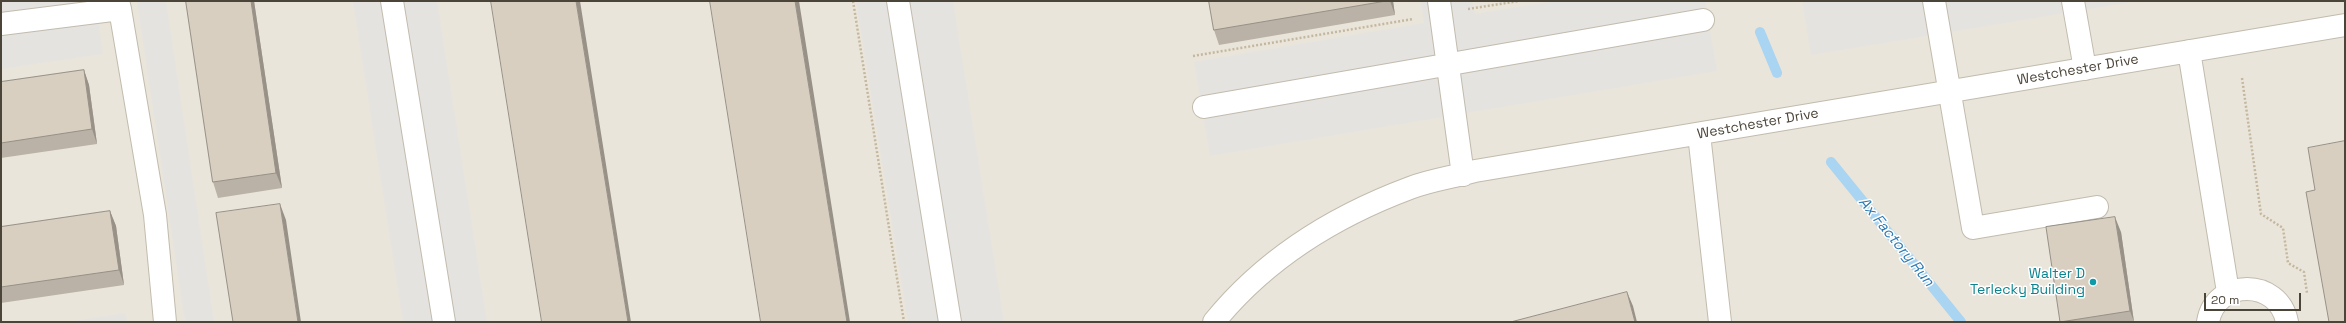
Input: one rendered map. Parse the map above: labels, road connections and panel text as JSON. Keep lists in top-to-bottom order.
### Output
{
  "streets": {
    "street": ["Westchester Drive"]
  },
  "water": ["Ax Factory Run"],
  "places": ["Walter D Terlecky Building"],
  "scale_bar": "20 m"
}
